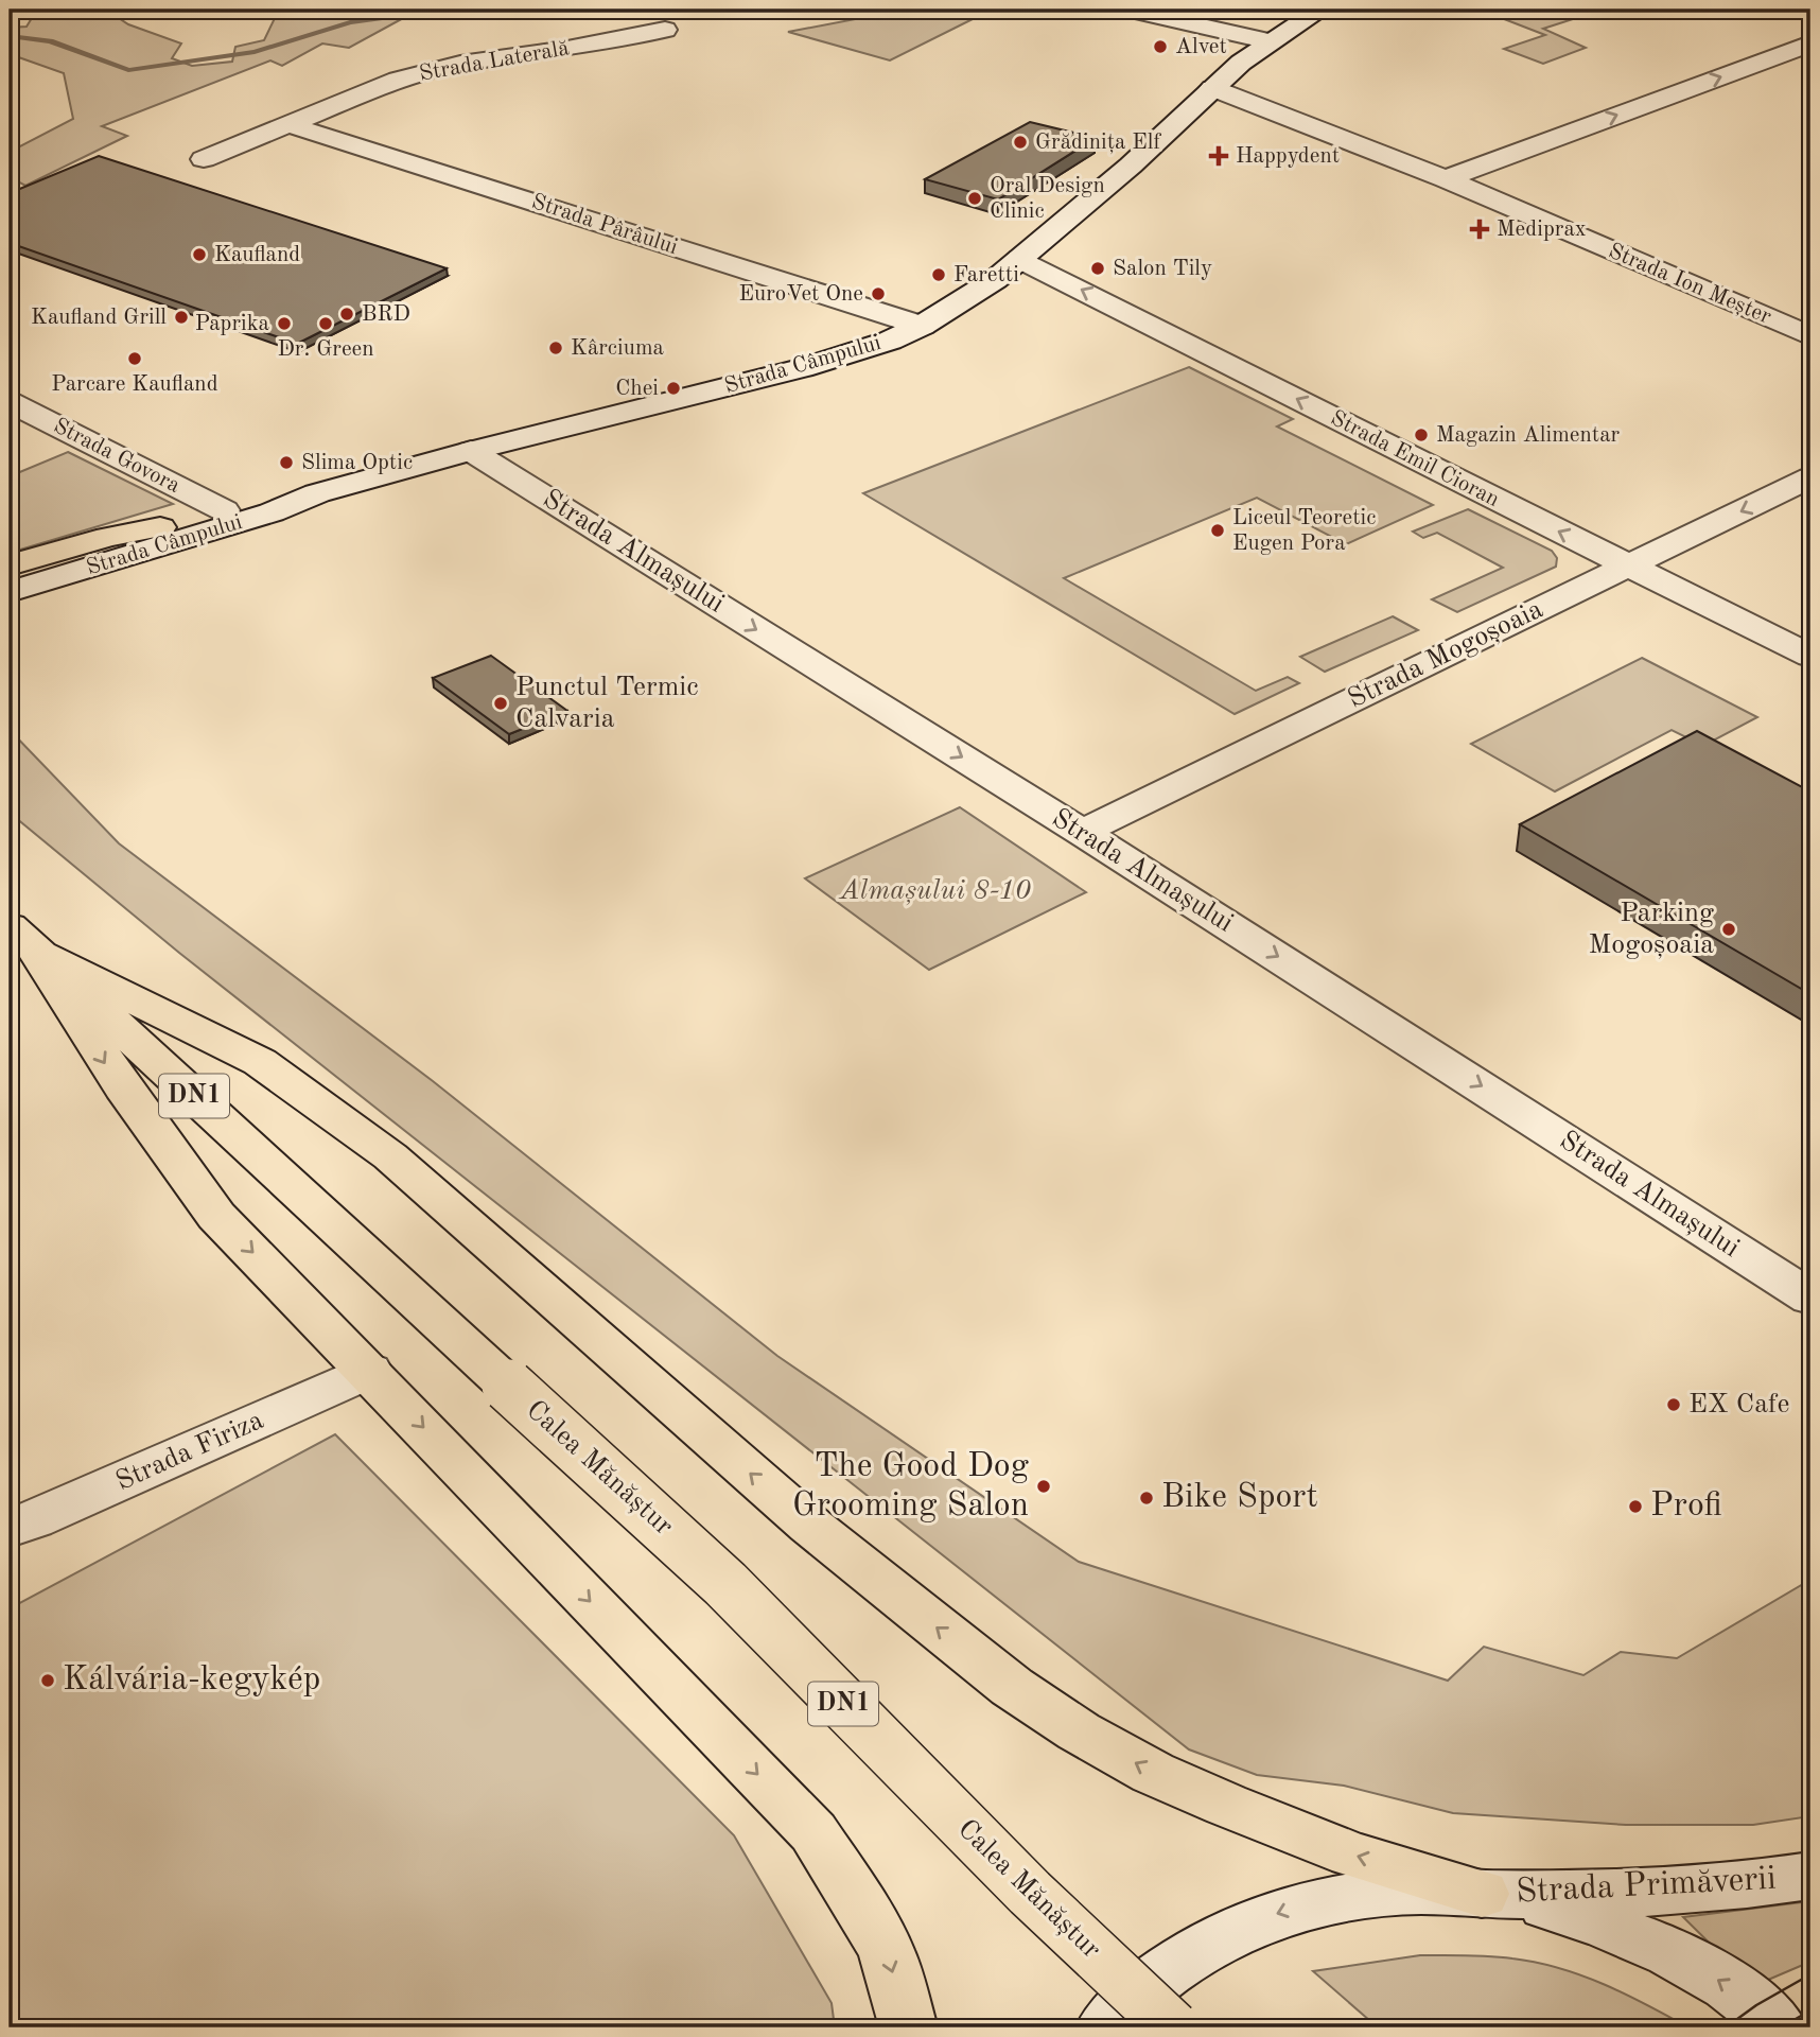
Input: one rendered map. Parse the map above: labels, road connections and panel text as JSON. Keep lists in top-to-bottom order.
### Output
{
  "streets": {
    "main road": ["DN1", "Calea Mănăștur"],
    "street": [
      "Strada Laterală",
      "Strada Pârâului",
      "Strada Ion Meșter",
      "Strada Câmpului",
      "Strada Govora",
      "Strada Emil Cioran",
      "Strada Almașului",
      "Strada Mogoșoaia",
      "Strada Firiza",
      "Strada Primăverii"
    ]
  },
  "crossings": [
    ["Strada Laterală", "Strada Pârâului"],
    ["Strada Pârâului", "Strada Câmpului"],
    ["Strada Ion Meșter", "Strada Câmpului"],
    ["Strada Câmpului", "Strada Govora"],
    ["Strada Câmpului", "Strada Emil Cioran"],
    ["Strada Câmpului", "Strada Almașului"],
    ["Strada Emil Cioran", "Strada Mogoșoaia"],
    ["Strada Almașului", "Strada Mogoșoaia"]
  ],
  "one_way": ["Strada Emil Cioran", "Strada Almașului"],
  "parks": ["Almașului 8-10"],
  "places": {
    "other": [
      "Alvet",
      "Grădinița Elf",
      "Oral Design Clinic",
      "Kaufland",
      "Salon Tily",
      "Faretti",
      "EuroVet One",
      "BRD",
      "Kaufland Grill",
      "Paprika",
      "Dr. Green",
      "Kârciuma",
      "Parcare Kaufland",
      "Chei",
      "Magazin Alimentar",
      "Slima Optic",
      "Liceul Teoretic Eugen Pora",
      "Punctul Termic Calvaria",
      "Parking Mogoșoaia",
      "EX Cafe",
      "The Good Dog Grooming Salon",
      "Bike Sport",
      "Profi",
      "Kálvária-kegykép"
    ],
    "health": ["Happydent", "Mediprax"]
  }
}
